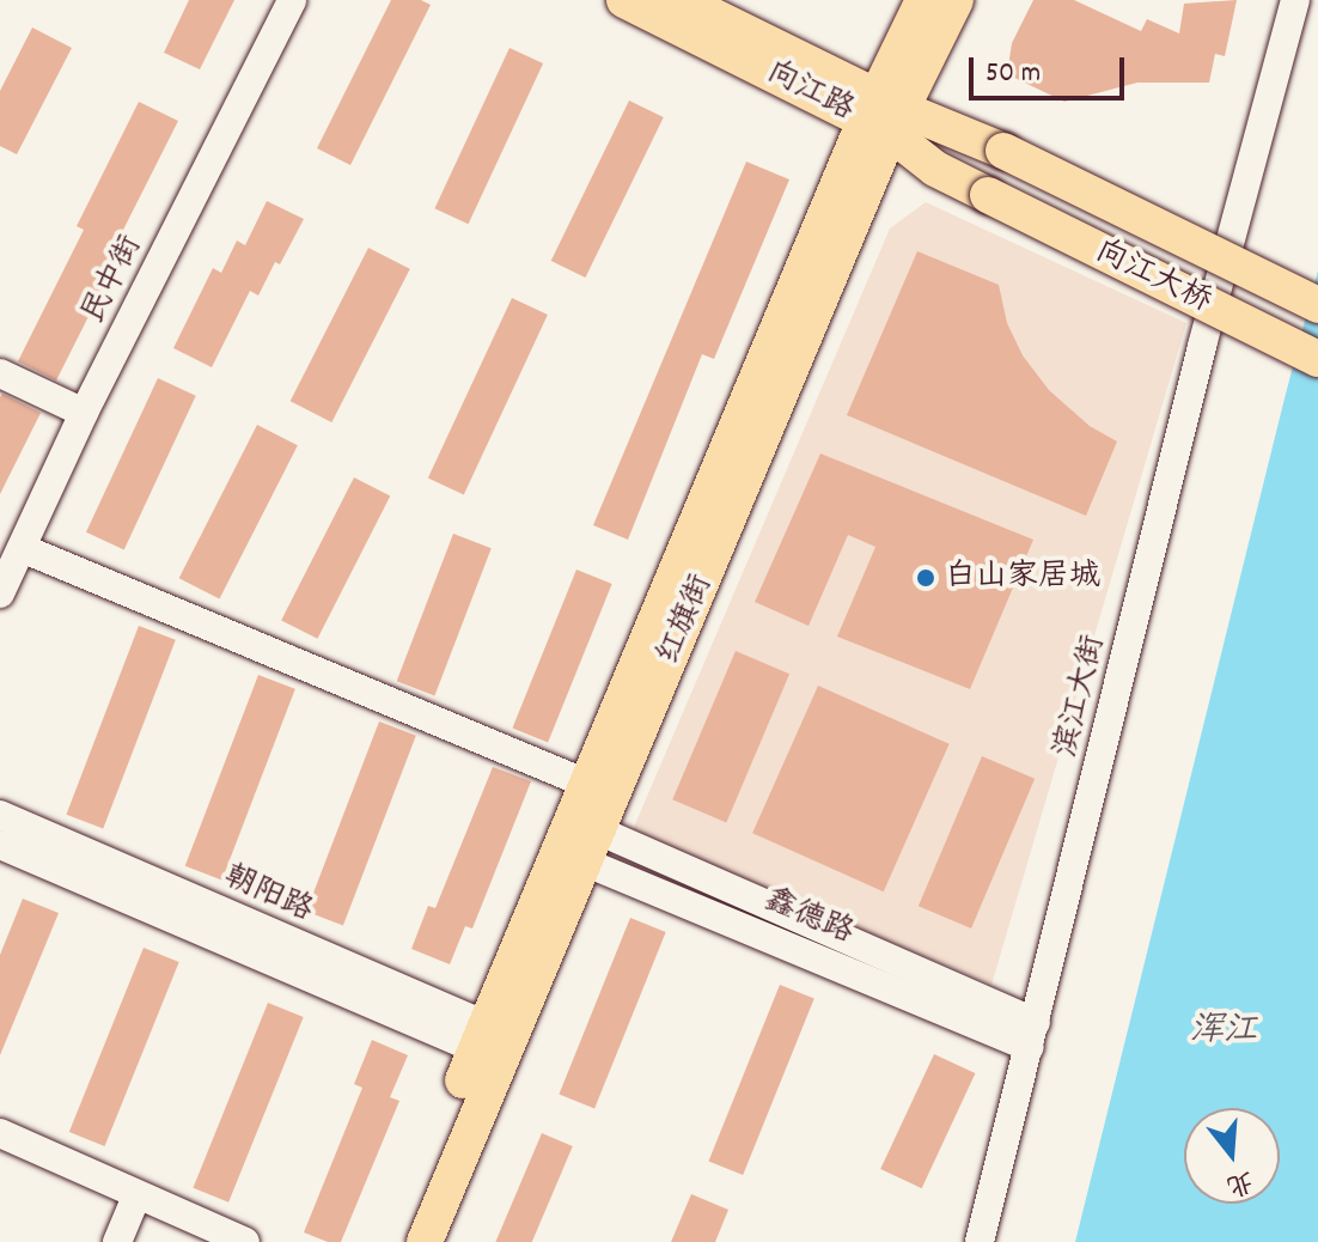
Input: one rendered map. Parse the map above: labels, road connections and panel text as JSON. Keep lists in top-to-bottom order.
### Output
{
  "streets": {
    "main road": ["向江路", "向江大桥", "红旗街"],
    "street": [
      "民中街",
      "滨江大街",
      "朝阳路",
      "鑫德路"
    ]
  },
  "crossings": [
    ["向江路", "向江大桥"],
    ["向江路", "红旗街"],
    ["红旗街", "鑫德路"],
    ["滨江大街", "鑫德路"]
  ],
  "water": ["浑江"],
  "places": ["白山家居城"],
  "scale_bar": "50 m",
  "north": "bottom"
}
